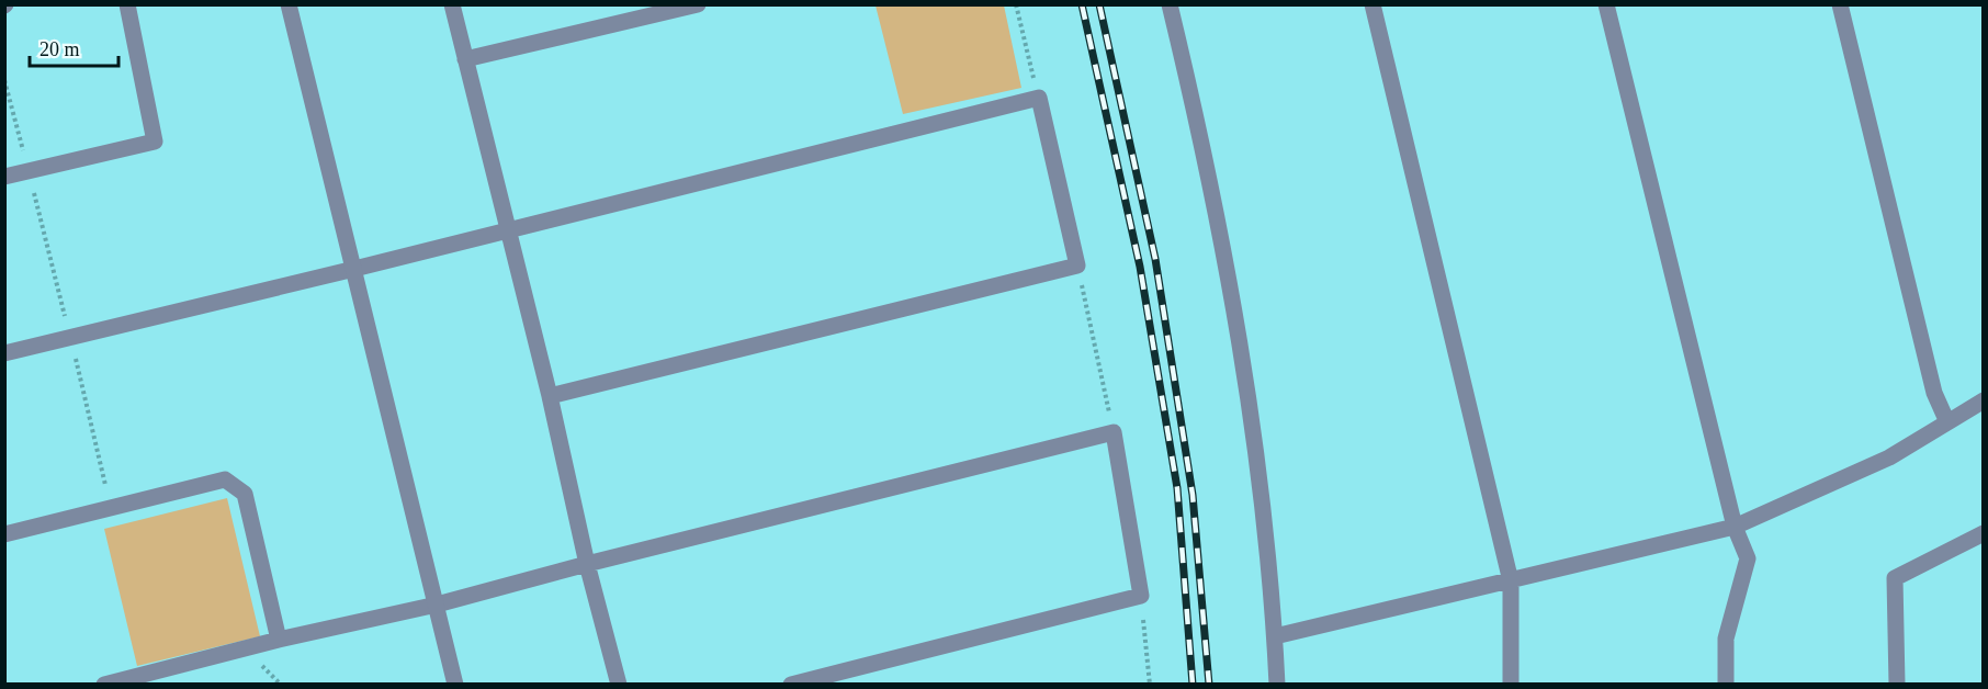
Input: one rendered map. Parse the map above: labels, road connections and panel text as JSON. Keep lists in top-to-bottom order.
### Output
{
  "scale_bar": "20 m"
}
